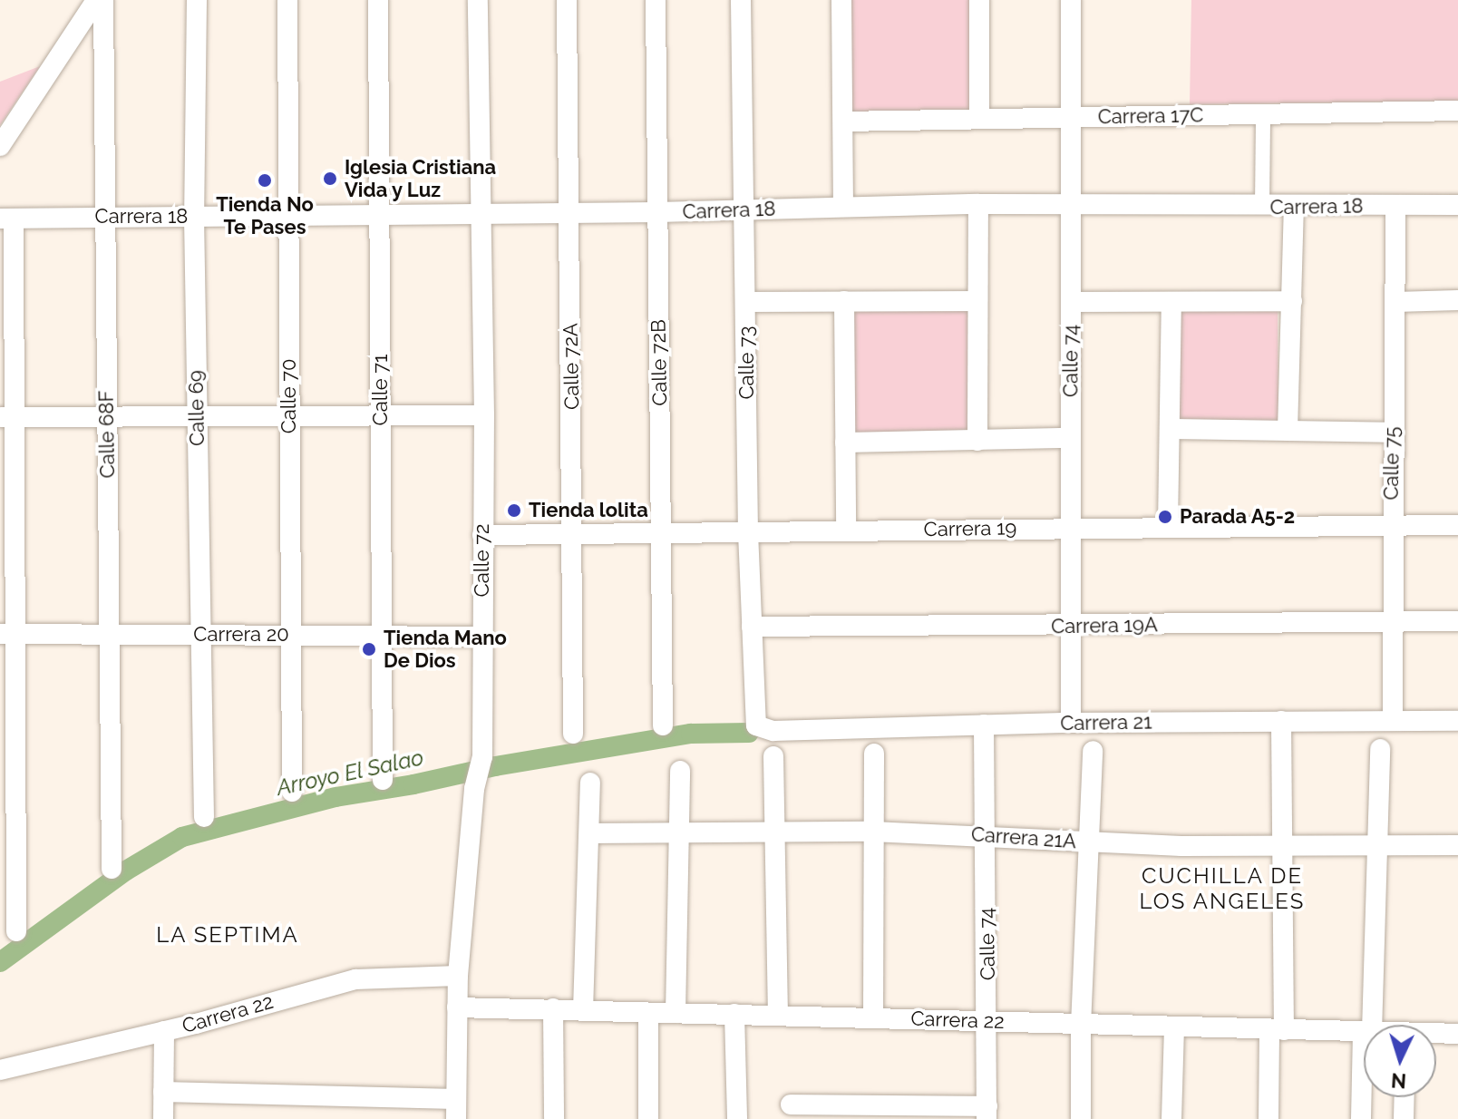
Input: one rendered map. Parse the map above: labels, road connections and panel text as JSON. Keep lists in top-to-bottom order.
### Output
{
  "streets": {
    "street": [
      "Carrera 17C",
      "Carrera 18",
      "Calle 74",
      "Calle 72B",
      "Calle 73",
      "Calle 72A",
      "Calle 71",
      "Calle 70",
      "Calle 69",
      "Calle 68F",
      "Calle 75",
      "Carrera 19",
      "Calle 72",
      "Carrera 19A",
      "Carrera 20",
      "Carrera 21",
      "Carrera 21A",
      "Carrera 22"
    ]
  },
  "crossings": [
    ["Carrera 17C", "Calle 74"],
    ["Carrera 18", "Calle 74"],
    ["Carrera 18", "Calle 72B"],
    ["Carrera 18", "Calle 73"],
    ["Carrera 18", "Calle 72A"],
    ["Carrera 18", "Calle 71"],
    ["Carrera 18", "Calle 70"],
    ["Carrera 18", "Calle 69"],
    ["Carrera 18", "Calle 68F"],
    ["Carrera 18", "Calle 75"],
    ["Carrera 18", "Calle 72"],
    ["Calle 74", "Carrera 19"],
    ["Calle 74", "Carrera 19A"],
    ["Calle 74", "Carrera 21"],
    ["Calle 74", "Carrera 21A"],
    ["Calle 74", "Carrera 22"],
    ["Calle 72B", "Carrera 19"],
    ["Calle 73", "Carrera 19"],
    ["Calle 73", "Carrera 19A"],
    ["Calle 73", "Carrera 21"],
    ["Calle 72A", "Carrera 19"],
    ["Calle 71", "Carrera 20"],
    ["Calle 70", "Carrera 20"],
    ["Calle 69", "Carrera 20"],
    ["Calle 68F", "Carrera 20"],
    ["Calle 75", "Carrera 19"],
    ["Calle 75", "Carrera 19A"],
    ["Calle 75", "Carrera 21"],
    ["Carrera 19", "Calle 72"],
    ["Calle 72", "Carrera 20"],
    ["Calle 72", "Carrera 22"]
  ],
  "districts": ["CUCHILLA DE LOS ANGELES", "LA SEPTIMA"],
  "water": ["Arroyo El Salao"],
  "places": [
    "Iglesia Cristiana Vida y Luz",
    "Tienda No Te Pases",
    "Tienda lolita",
    "Parada A5-2",
    "Tienda Mano De Dios"
  ],
  "north": "bottom"
}
